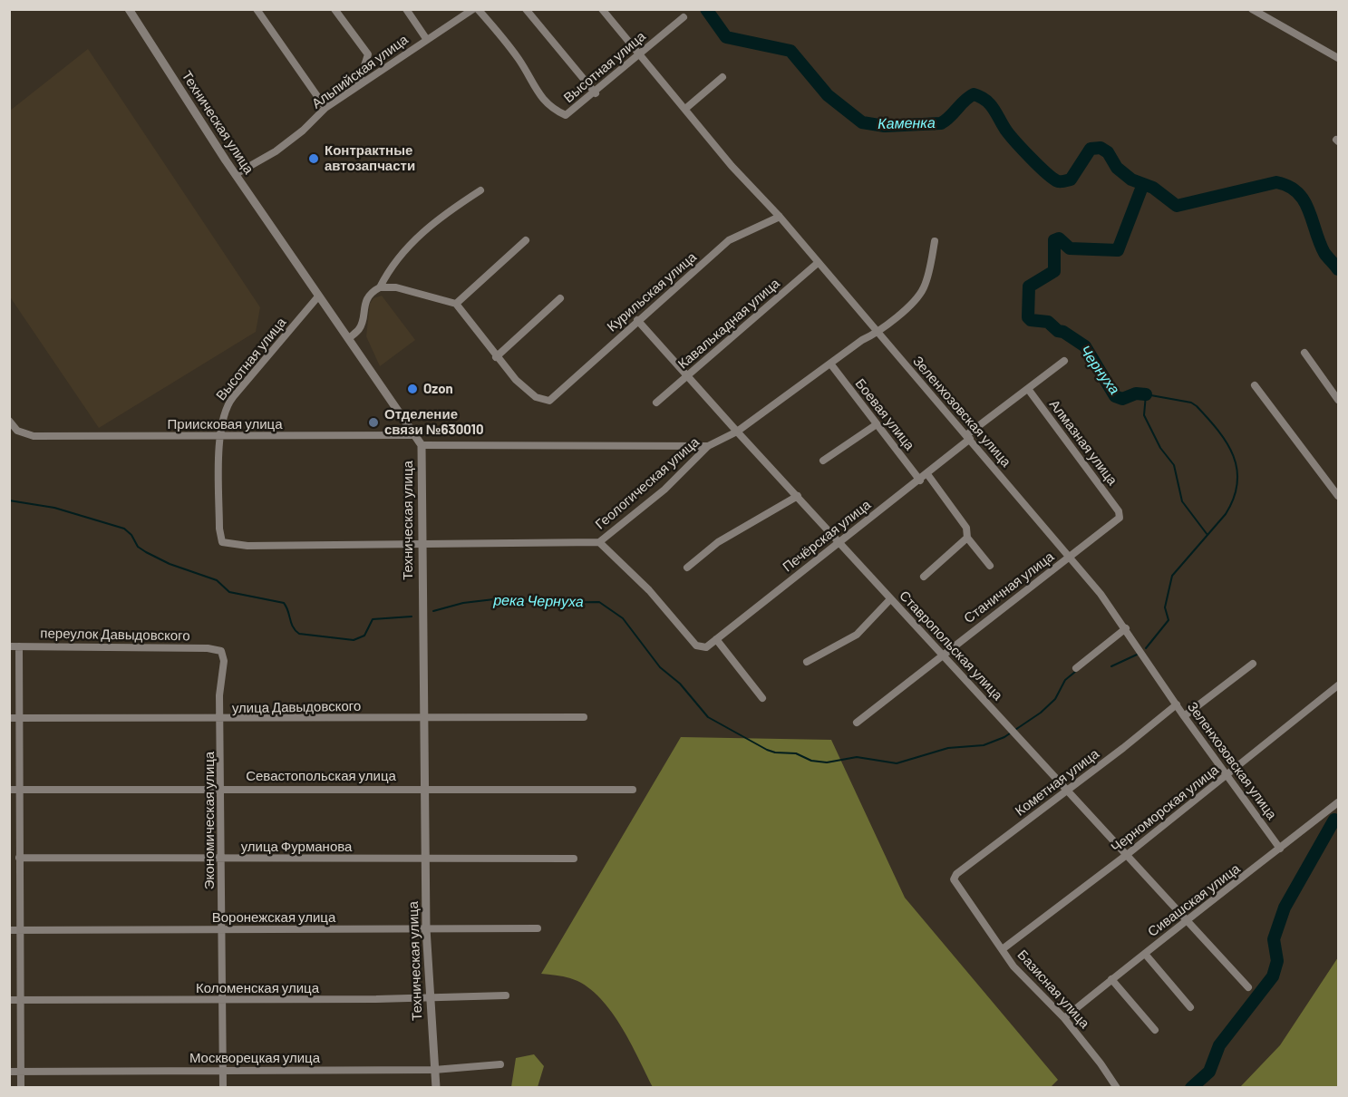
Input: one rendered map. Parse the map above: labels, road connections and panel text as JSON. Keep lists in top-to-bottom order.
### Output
{
  "streets": {
    "street": [
      "Высотная улица",
      "Альпийская улица",
      "Техническая улица",
      "Курильская улица",
      "Кавалькадная улица",
      "Зеленхозовская улица",
      "Боевая улица",
      "Приисковая улица",
      "Алмазная улица",
      "Геологическая улица",
      "Печёрская улица",
      "Станичная улица",
      "переулок Давыдовского",
      "Ставропольская улица",
      "улица Давыдовского",
      "Севастопольская улица",
      "Кометная улица",
      "Черноморская улица",
      "Экономическая улица",
      "улица Фурманова",
      "Сивашская улица",
      "Воронежская улица",
      "Коломенская улица",
      "Базисная улица",
      "Москворецкая улица"
    ]
  },
  "crossings": [
    ["Высотная улица", "Техническая улица"],
    ["Высотная улица", "Зеленхозовская улица"],
    ["Высотная улица", "Приисковая улица"],
    ["Высотная улица", "Геологическая улица"],
    ["Альпийская улица", "Техническая улица"],
    ["Техническая улица", "Приисковая улица"],
    ["Техническая улица", "Геологическая улица"],
    ["Техническая улица", "улица Давыдовского"],
    ["Техническая улица", "Севастопольская улица"],
    ["Техническая улица", "улица Фурманова"],
    ["Техническая улица", "Воронежская улица"],
    ["Техническая улица", "Коломенская улица"],
    ["Техническая улица", "Москворецкая улица"],
    ["Курильская улица", "Зеленхозовская улица"],
    ["Курильская улица", "Ставропольская улица"],
    ["Кавалькадная улица", "Зеленхозовская улица"],
    ["Кавалькадная улица", "Ставропольская улица"],
    ["Зеленхозовская улица", "Геологическая улица"],
    ["Зеленхозовская улица", "Печёрская улица"],
    ["Зеленхозовская улица", "Станичная улица"],
    ["Зеленхозовская улица", "Кометная улица"],
    ["Зеленхозовская улица", "Черноморская улица"],
    ["Зеленхозовская улица", "Сивашская улица"],
    ["Боевая улица", "Геологическая улица"],
    ["Боевая улица", "Печёрская улица"],
    ["Алмазная улица", "Печёрская улица"],
    ["Алмазная улица", "Станичная улица"],
    ["Геологическая улица", "Печёрская улица"],
    ["Геологическая улица", "Ставропольская улица"],
    ["Печёрская улица", "Ставропольская улица"],
    ["Станичная улица", "Ставропольская улица"],
    ["переулок Давыдовского", "Экономическая улица"],
    ["Ставропольская улица", "Кометная улица"],
    ["Ставропольская улица", "Черноморская улица"],
    ["Ставропольская улица", "Сивашская улица"],
    ["улица Давыдовского", "Экономическая улица"],
    ["Севастопольская улица", "Экономическая улица"],
    ["Кометная улица", "Базисная улица"],
    ["Черноморская улица", "Базисная улица"],
    ["Экономическая улица", "улица Фурманова"],
    ["Экономическая улица", "Воронежская улица"],
    ["Экономическая улица", "Коломенская улица"],
    ["Экономическая улица", "Москворецкая улица"],
    ["Сивашская улица", "Базисная улица"]
  ],
  "water": ["Каменка", "Чернуха", "река Чернуха"],
  "places": ["Контрактные автозапчасти", "Ozon", "Отделение связи №630010"]
}
